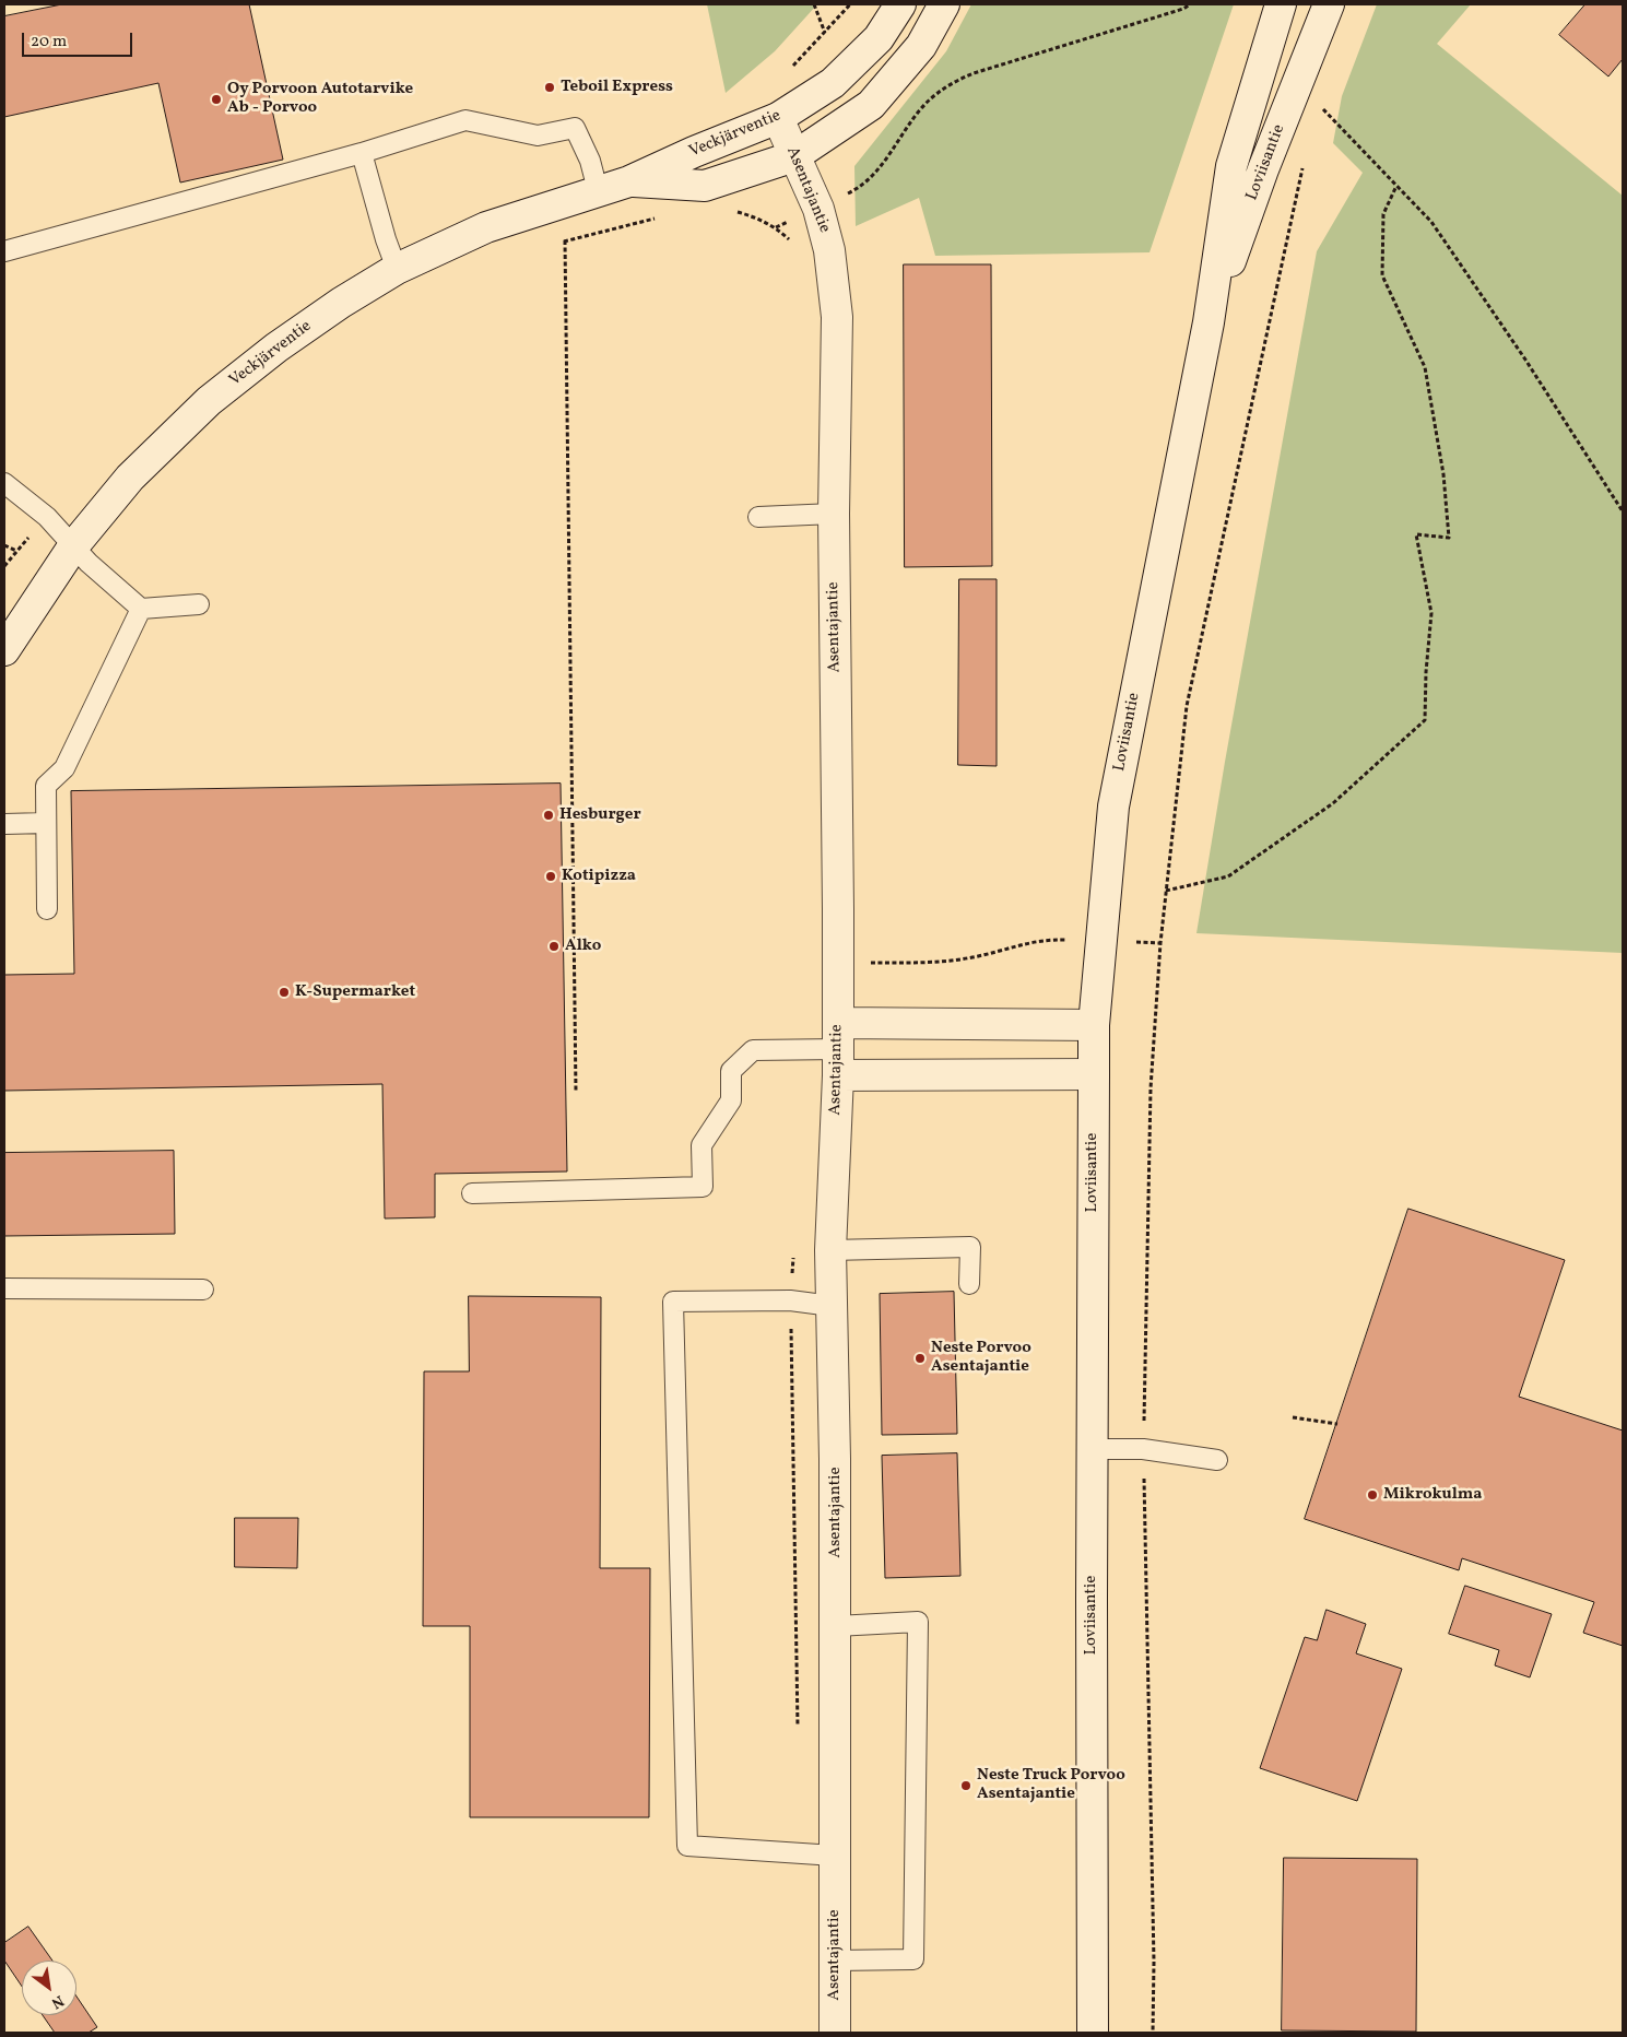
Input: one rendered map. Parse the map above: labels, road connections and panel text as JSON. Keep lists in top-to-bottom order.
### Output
{
  "streets": {
    "main road": ["Veckjärventie", "Loviisantie", "Asentajantie"]
  },
  "crossings": [
    ["Veckjärventie", "Asentajantie"]
  ],
  "places": [
    "Teboil Express",
    "Oy Porvoon Autotarvike Ab - Porvoo",
    "Hesburger",
    "Kotipizza",
    "Alko",
    "K-Supermarket",
    "Neste Porvoo Asentajantie",
    "Mikrokulma",
    "Neste Truck Porvoo Asentajantie"
  ],
  "scale_bar": "20 m",
  "north": "bottom right"
}
